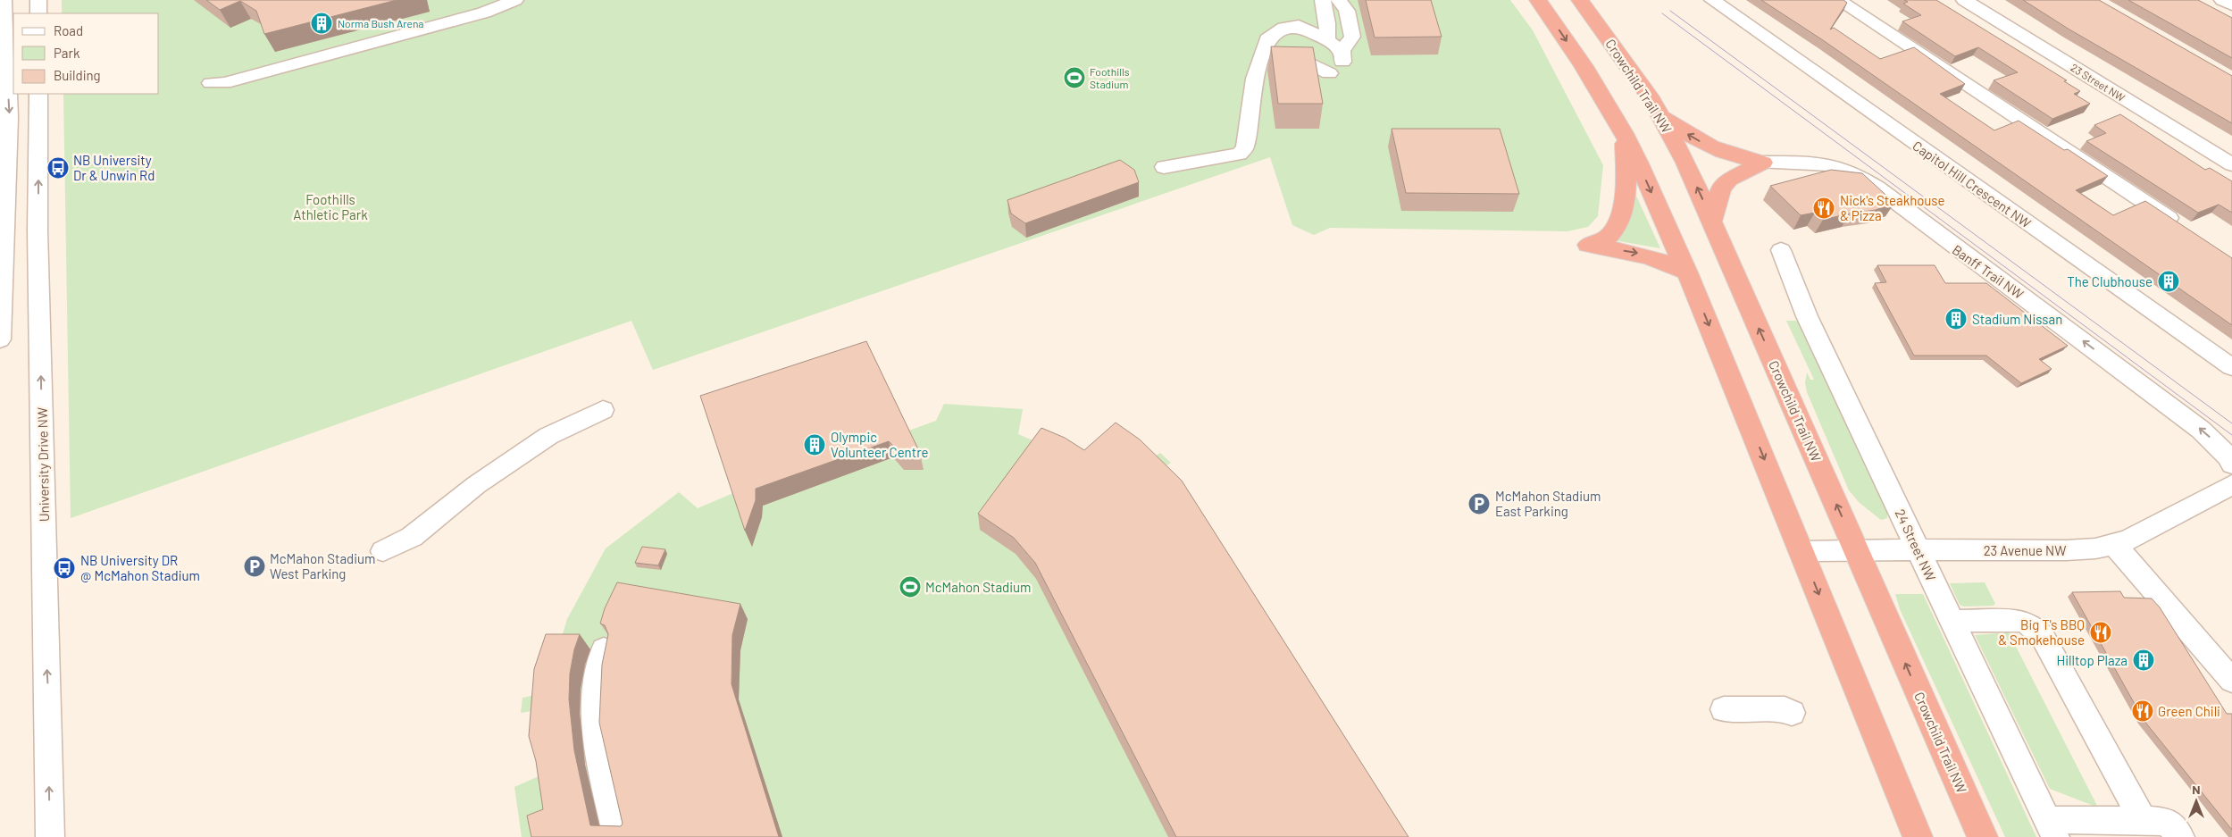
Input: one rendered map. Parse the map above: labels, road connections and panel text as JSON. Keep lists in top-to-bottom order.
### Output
{
  "streets": {
    "highway": ["Crowchild Trail NW"],
    "street": [
      "23 Street NW",
      "Capitol Hill Crescent NW",
      "Banff Trail NW",
      "University Drive NW",
      "24 Street NW",
      "23 Avenue NW"
    ]
  },
  "crossings": [
    ["Crowchild Trail NW", "23 Avenue NW"],
    ["24 Street NW", "23 Avenue NW"]
  ],
  "parks": ["Foothills Athletic Park"],
  "places": {
    "building": [
      "Norma Bush Arena",
      "The Clubhouse",
      "Stadium Nissan",
      "Olympic Volunteer Centre",
      "Hilltop Plaza"
    ],
    "sports": ["Foothills Stadium", "McMahon Stadium"],
    "bus stop": ["NB University Dr & Unwin Rd", "NB University DR @ McMahon Stadium"],
    "restaurant": ["Nick's Steakhouse & Pizza", "Big T's BBQ & Smokehouse", "Green Chili"],
    "parking": ["McMahon Stadium East Parking", "McMahon Stadium West Parking"]
  },
  "legend": ["Road", "Park", "Building"],
  "north": "top"
}
